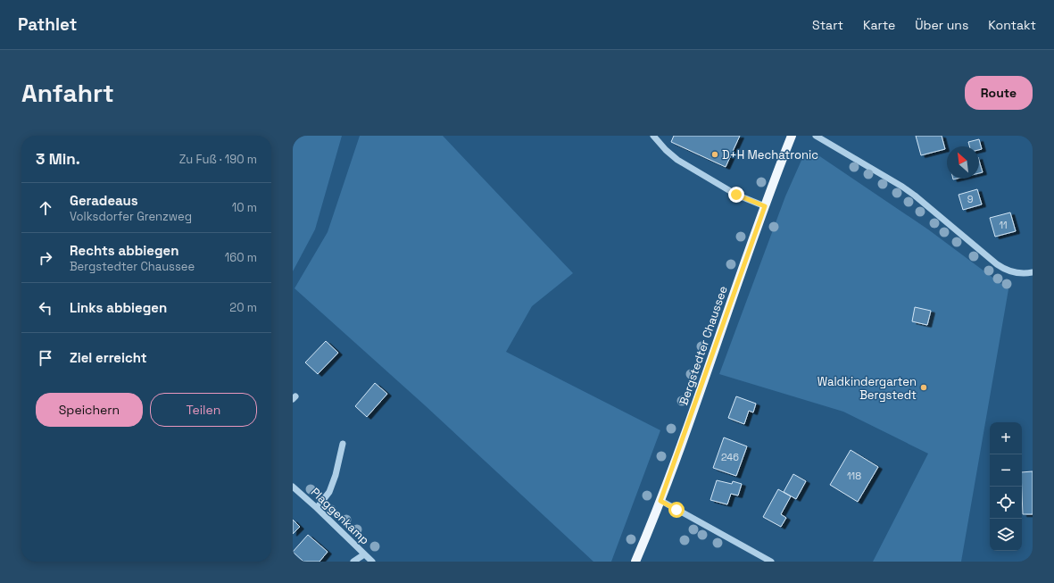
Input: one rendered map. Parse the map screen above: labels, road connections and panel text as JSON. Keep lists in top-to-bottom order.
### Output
{
  "streets": {
    "main road": ["Bergstedter Chaussee"],
    "street": ["Plaggenkamp"]
  },
  "places": ["D+H Mechatronic", "Waldkindergarten Bergstedt"],
  "house_numbers": [
    "9",
    "11",
    "246",
    "118"
  ],
  "north": "top left",
  "page": {
    "header": "Pathlet",
    "nav": [
      "Start",
      "Karte",
      "Über uns",
      "Kontakt"
    ],
    "buttons": [
      "Route",
      ["Speichern", "Teilen"]
    ],
    "title": "Anfahrt",
    "heading": ["3 Min.", "Zu Fuß · 190 m"],
    "list": [
      ["Geradeaus", "Volksdorfer Grenzweg", "10 m"],
      ["Rechts abbiegen", "Bergstedter Chaussee", "160 m"],
      ["Links abbiegen", "20 m"],
      "Ziel erreicht"
    ],
    "map_buttons": ["+", "−"]
  }
}
